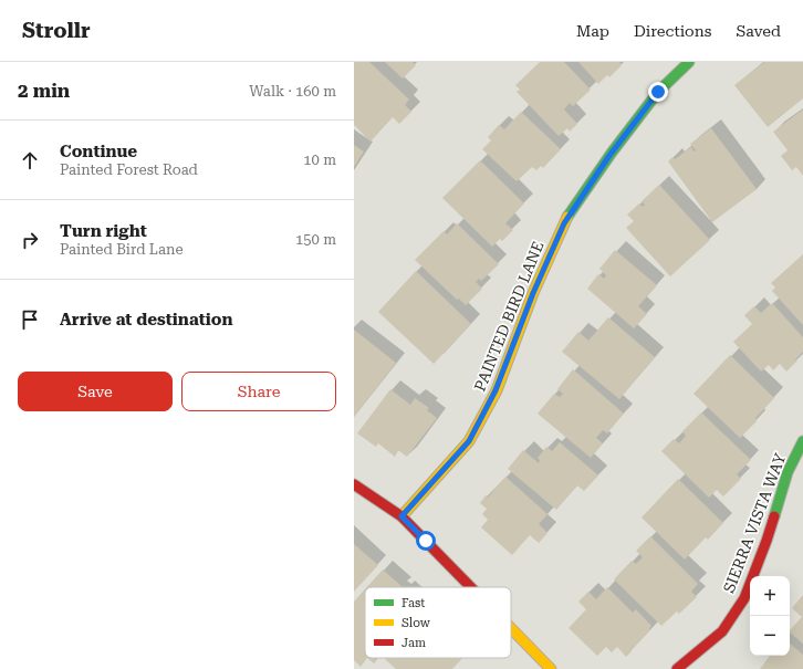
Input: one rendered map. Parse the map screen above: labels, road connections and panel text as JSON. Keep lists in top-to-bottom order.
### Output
{
  "streets": {
    "street": ["PAINTED BIRD LANE", "SIERRA VISTA WAY"]
  },
  "legend": ["Fast", "Slow", "Jam"],
  "page": {
    "header": "Strollr",
    "nav": ["Map", "Directions", "Saved"],
    "heading": ["2 min", "Walk · 160 m"],
    "list": [
      ["Continue", "Painted Forest Road", "10 m"],
      ["Turn right", "Painted Bird Lane", "150 m"],
      "Arrive at destination"
    ],
    "buttons": ["Save", "Share"],
    "map_buttons": ["+", "−"]
  }
}
